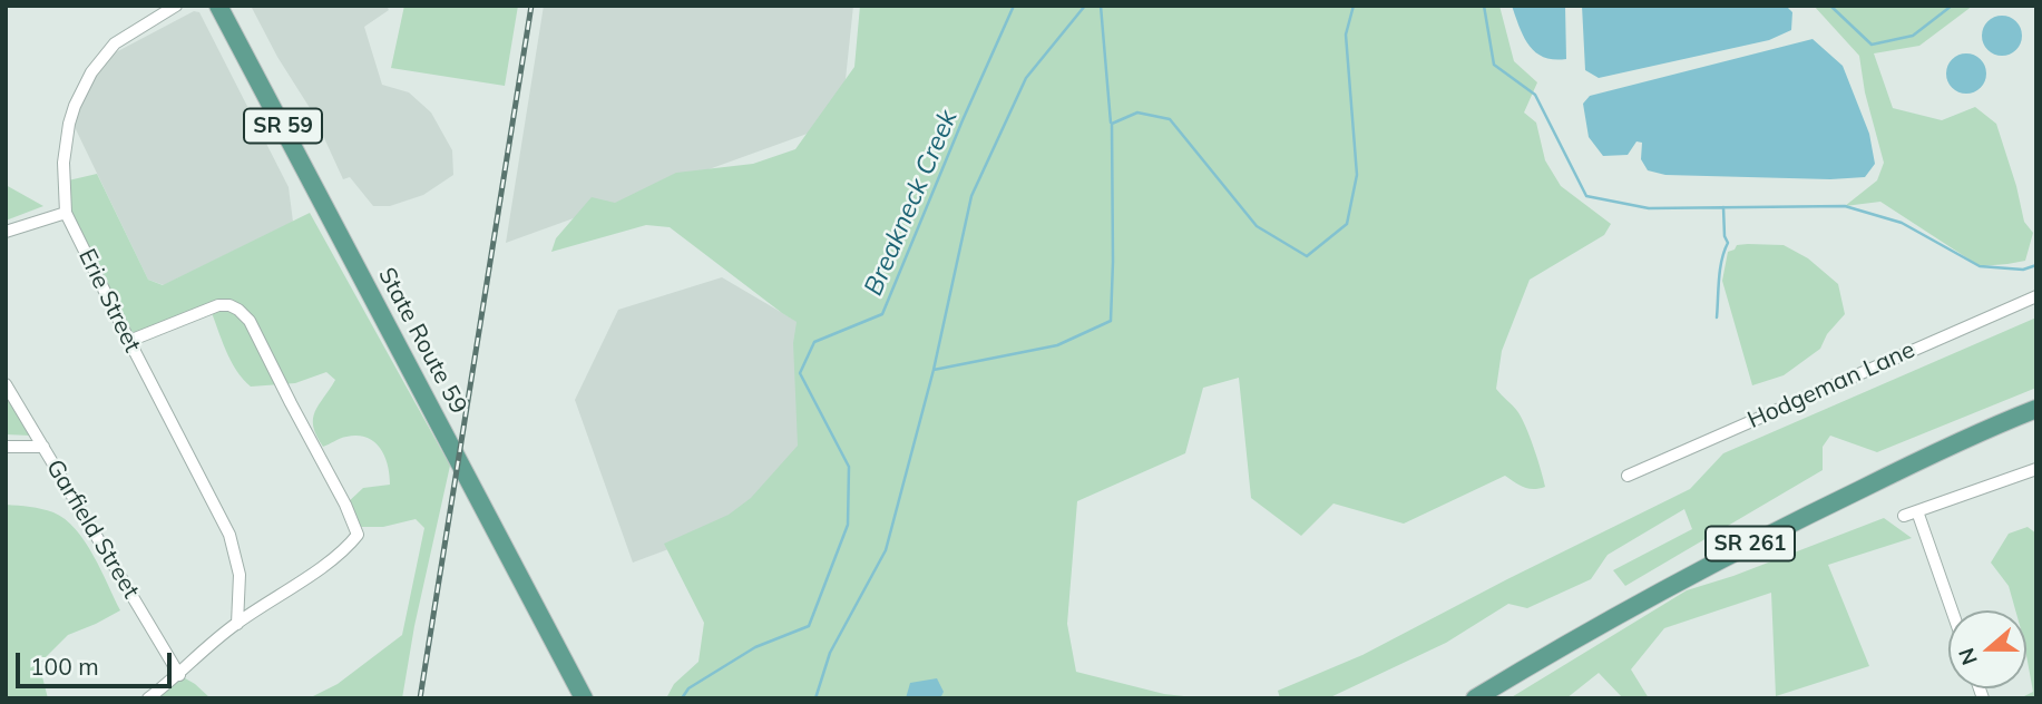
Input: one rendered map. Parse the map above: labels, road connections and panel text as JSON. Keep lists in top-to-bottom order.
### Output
{
  "streets": {
    "main road": ["SR 59", "State Route 59", "SR 261"],
    "street": ["Erie Street", "Hodgeman Lane", "Garfield Street"]
  },
  "water": ["Breakneck Creek"],
  "scale_bar": "100 m",
  "north": "left"
}
